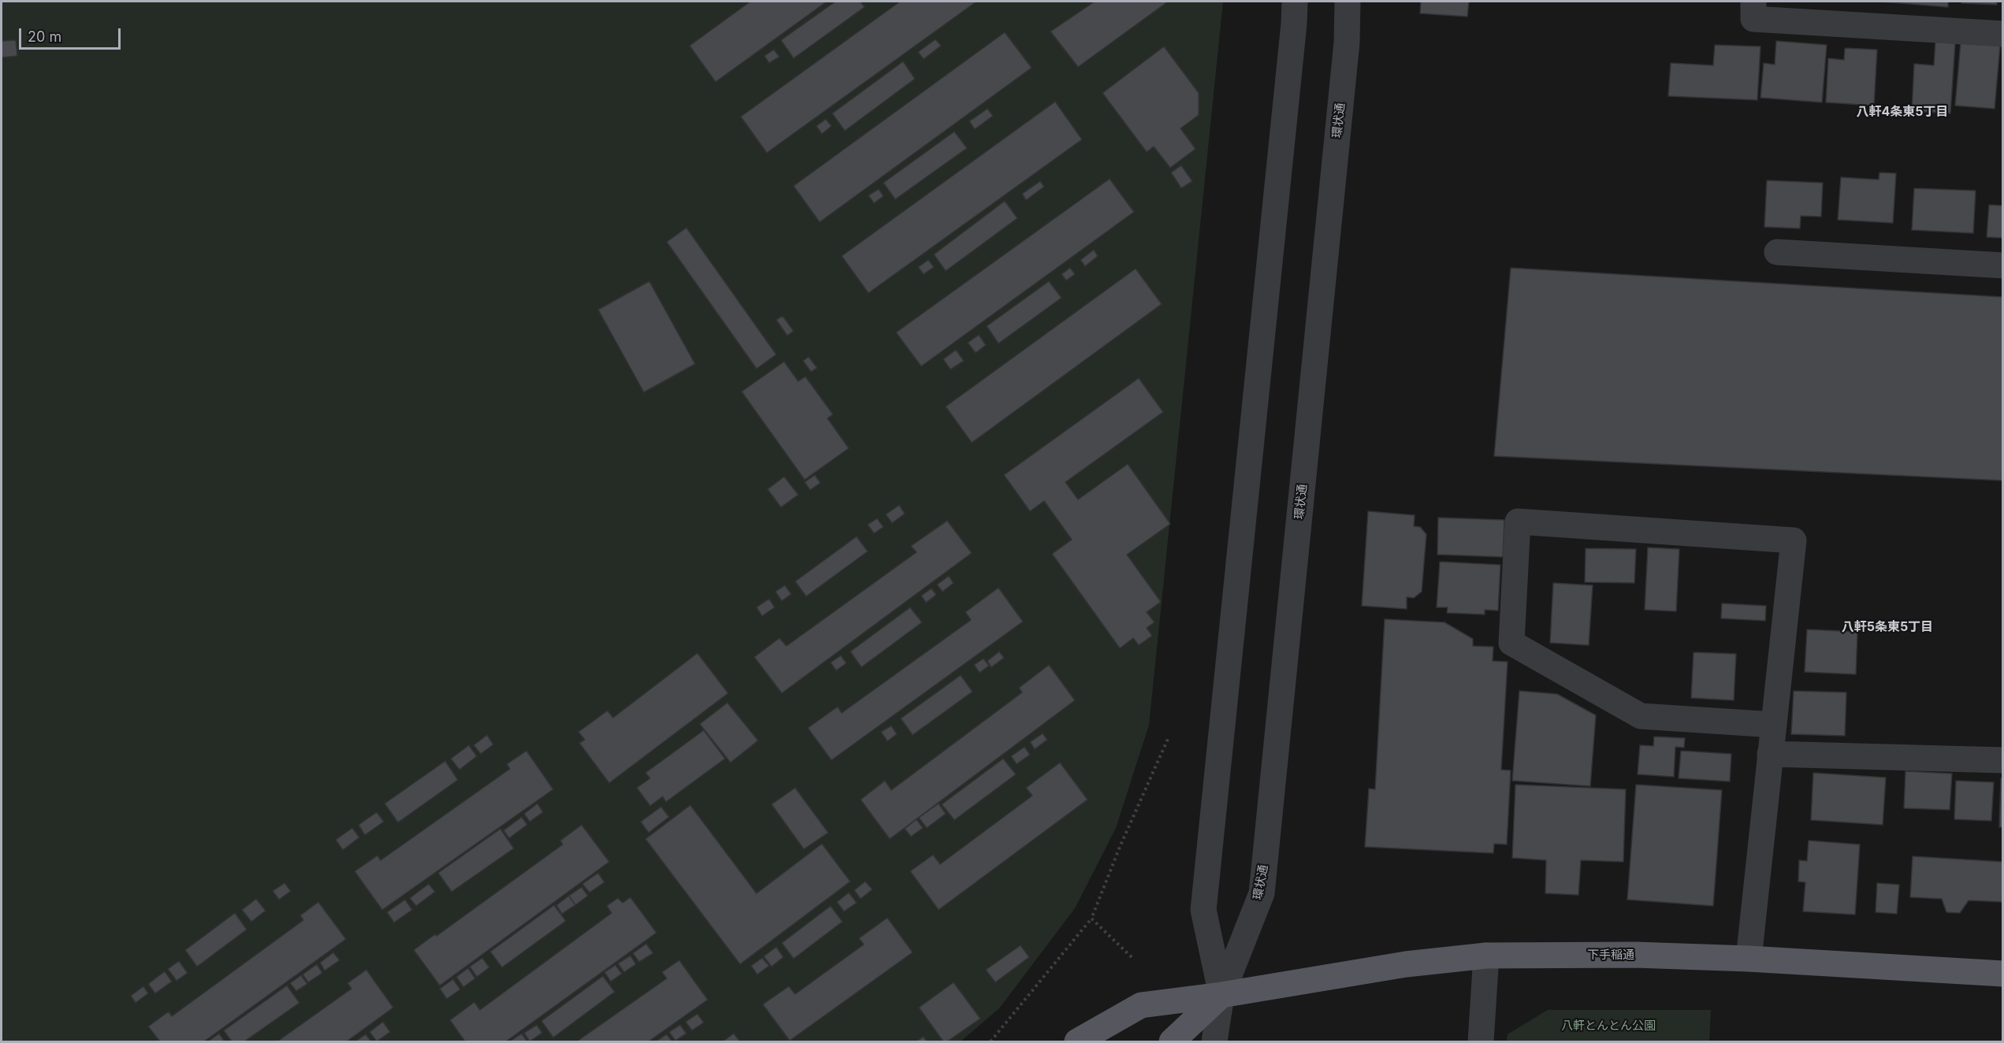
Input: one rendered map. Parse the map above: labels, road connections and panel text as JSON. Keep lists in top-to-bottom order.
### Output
{
  "streets": {
    "main road": ["環状通", "下手稲通"]
  },
  "crossings": [
    ["環状通", "下手稲通"]
  ],
  "districts": ["八軒4条東5丁目", "八軒5条東5丁目"],
  "parks": ["八軒とんとん公園"],
  "scale_bar": "20 m"
}
